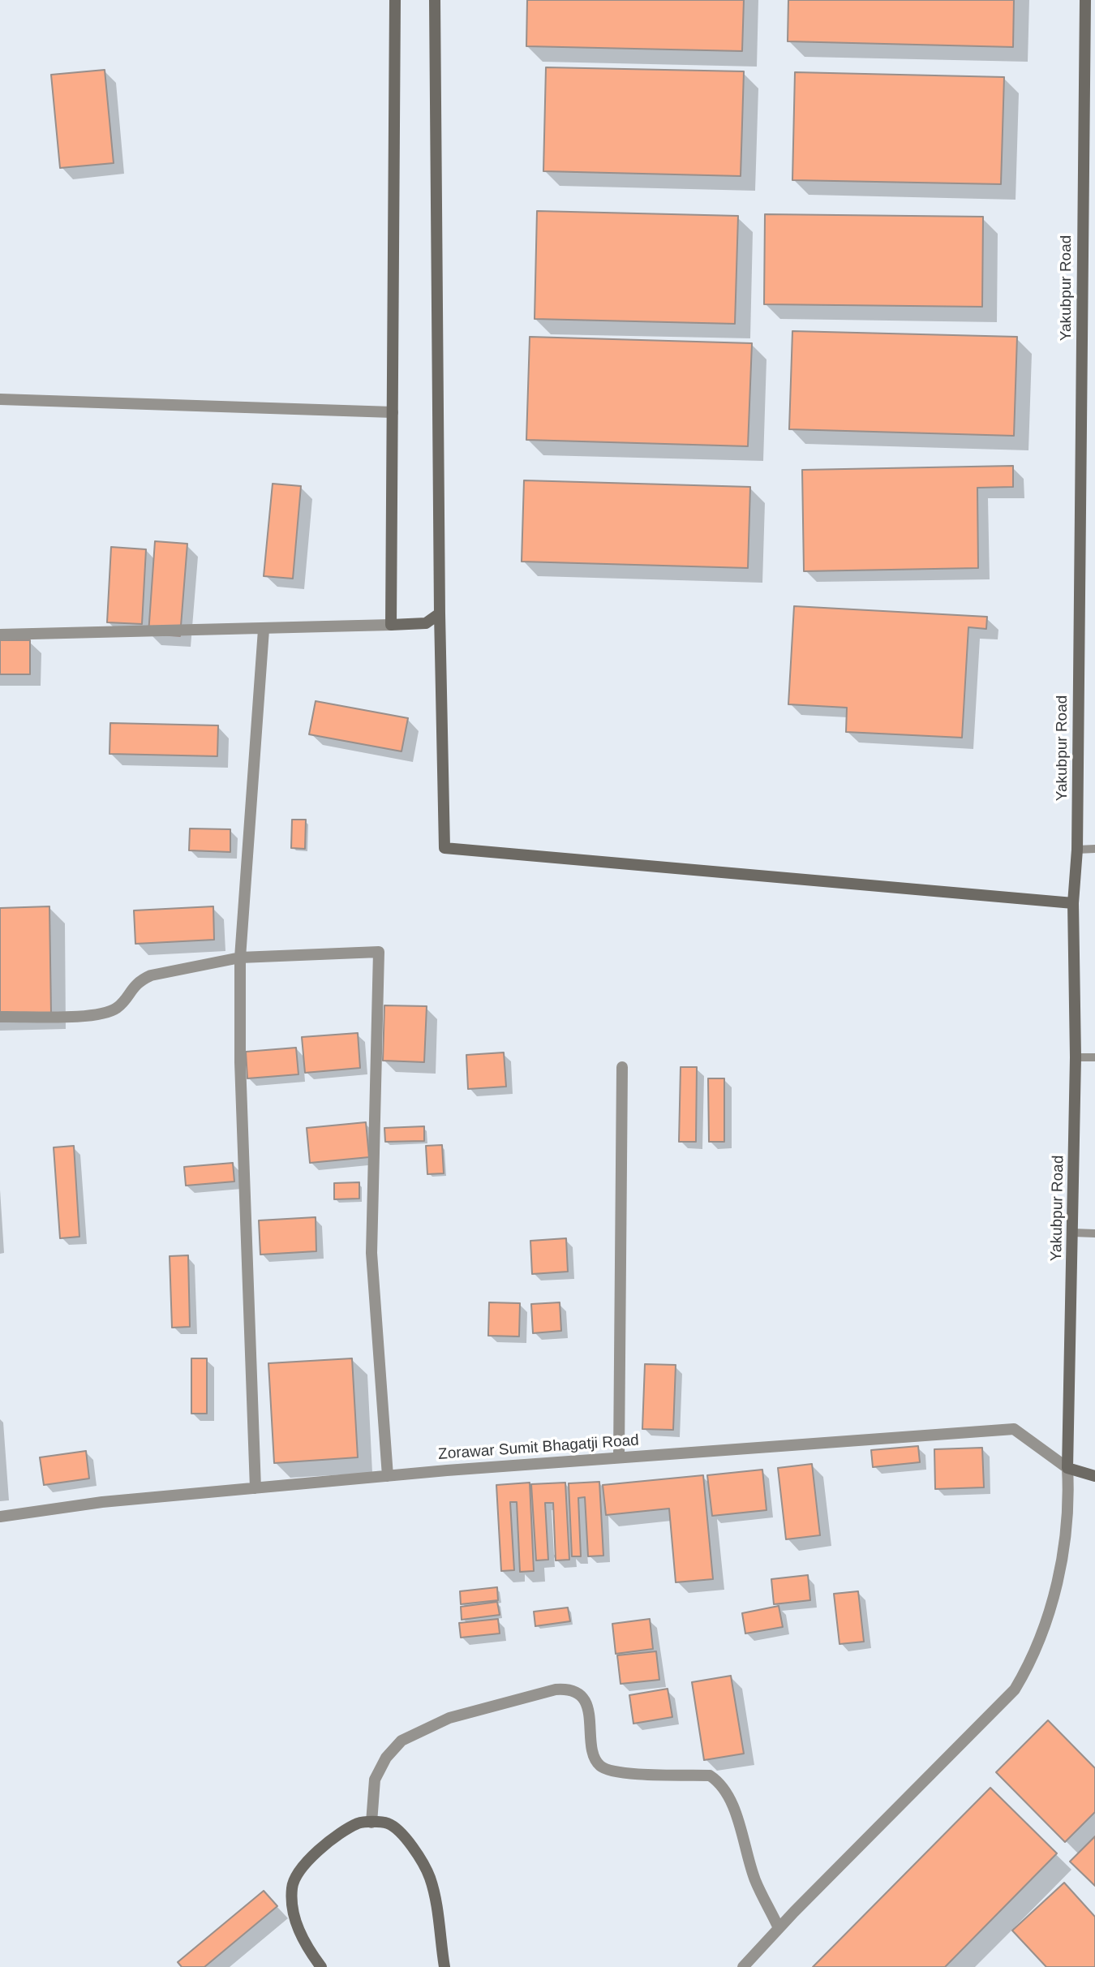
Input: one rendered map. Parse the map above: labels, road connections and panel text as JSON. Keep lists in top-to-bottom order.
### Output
{
  "streets": {
    "street": ["Yakubpur Road", "Zorawar Sumit Bhagatji Road"]
  },
  "crossings": [
    ["Yakubpur Road", "Zorawar Sumit Bhagatji Road"]
  ]
}
